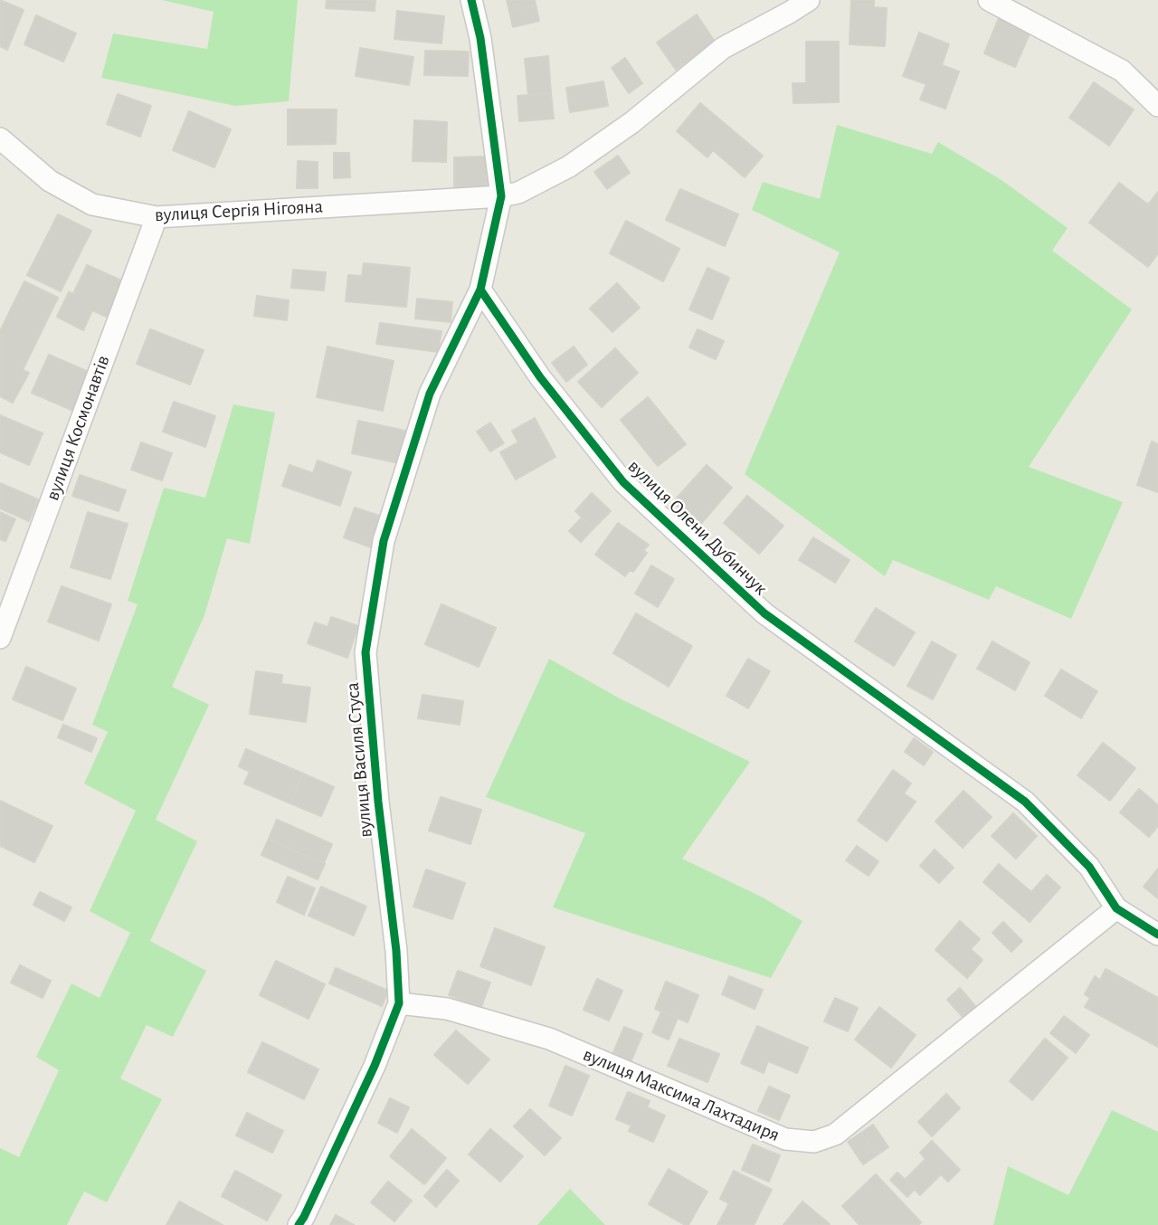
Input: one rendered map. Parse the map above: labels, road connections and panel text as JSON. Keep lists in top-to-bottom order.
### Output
{
  "streets": {
    "street": [
      "вулиця Сергія Нігояна",
      "вулиця Космонавтів",
      "вулиця Олени Дубинчук",
      "вулиця Василя Стуса",
      "вулиця Максима Лахтадиря"
    ]
  },
  "crossings": [
    ["вулиця Сергія Нігояна", "вулиця Космонавтів"],
    ["вулиця Олени Дубинчук", "вулиця Василя Стуса"],
    ["вулиця Олени Дубинчук", "вулиця Максима Лахтадиря"],
    ["вулиця Василя Стуса", "вулиця Максима Лахтадиря"]
  ]
}
